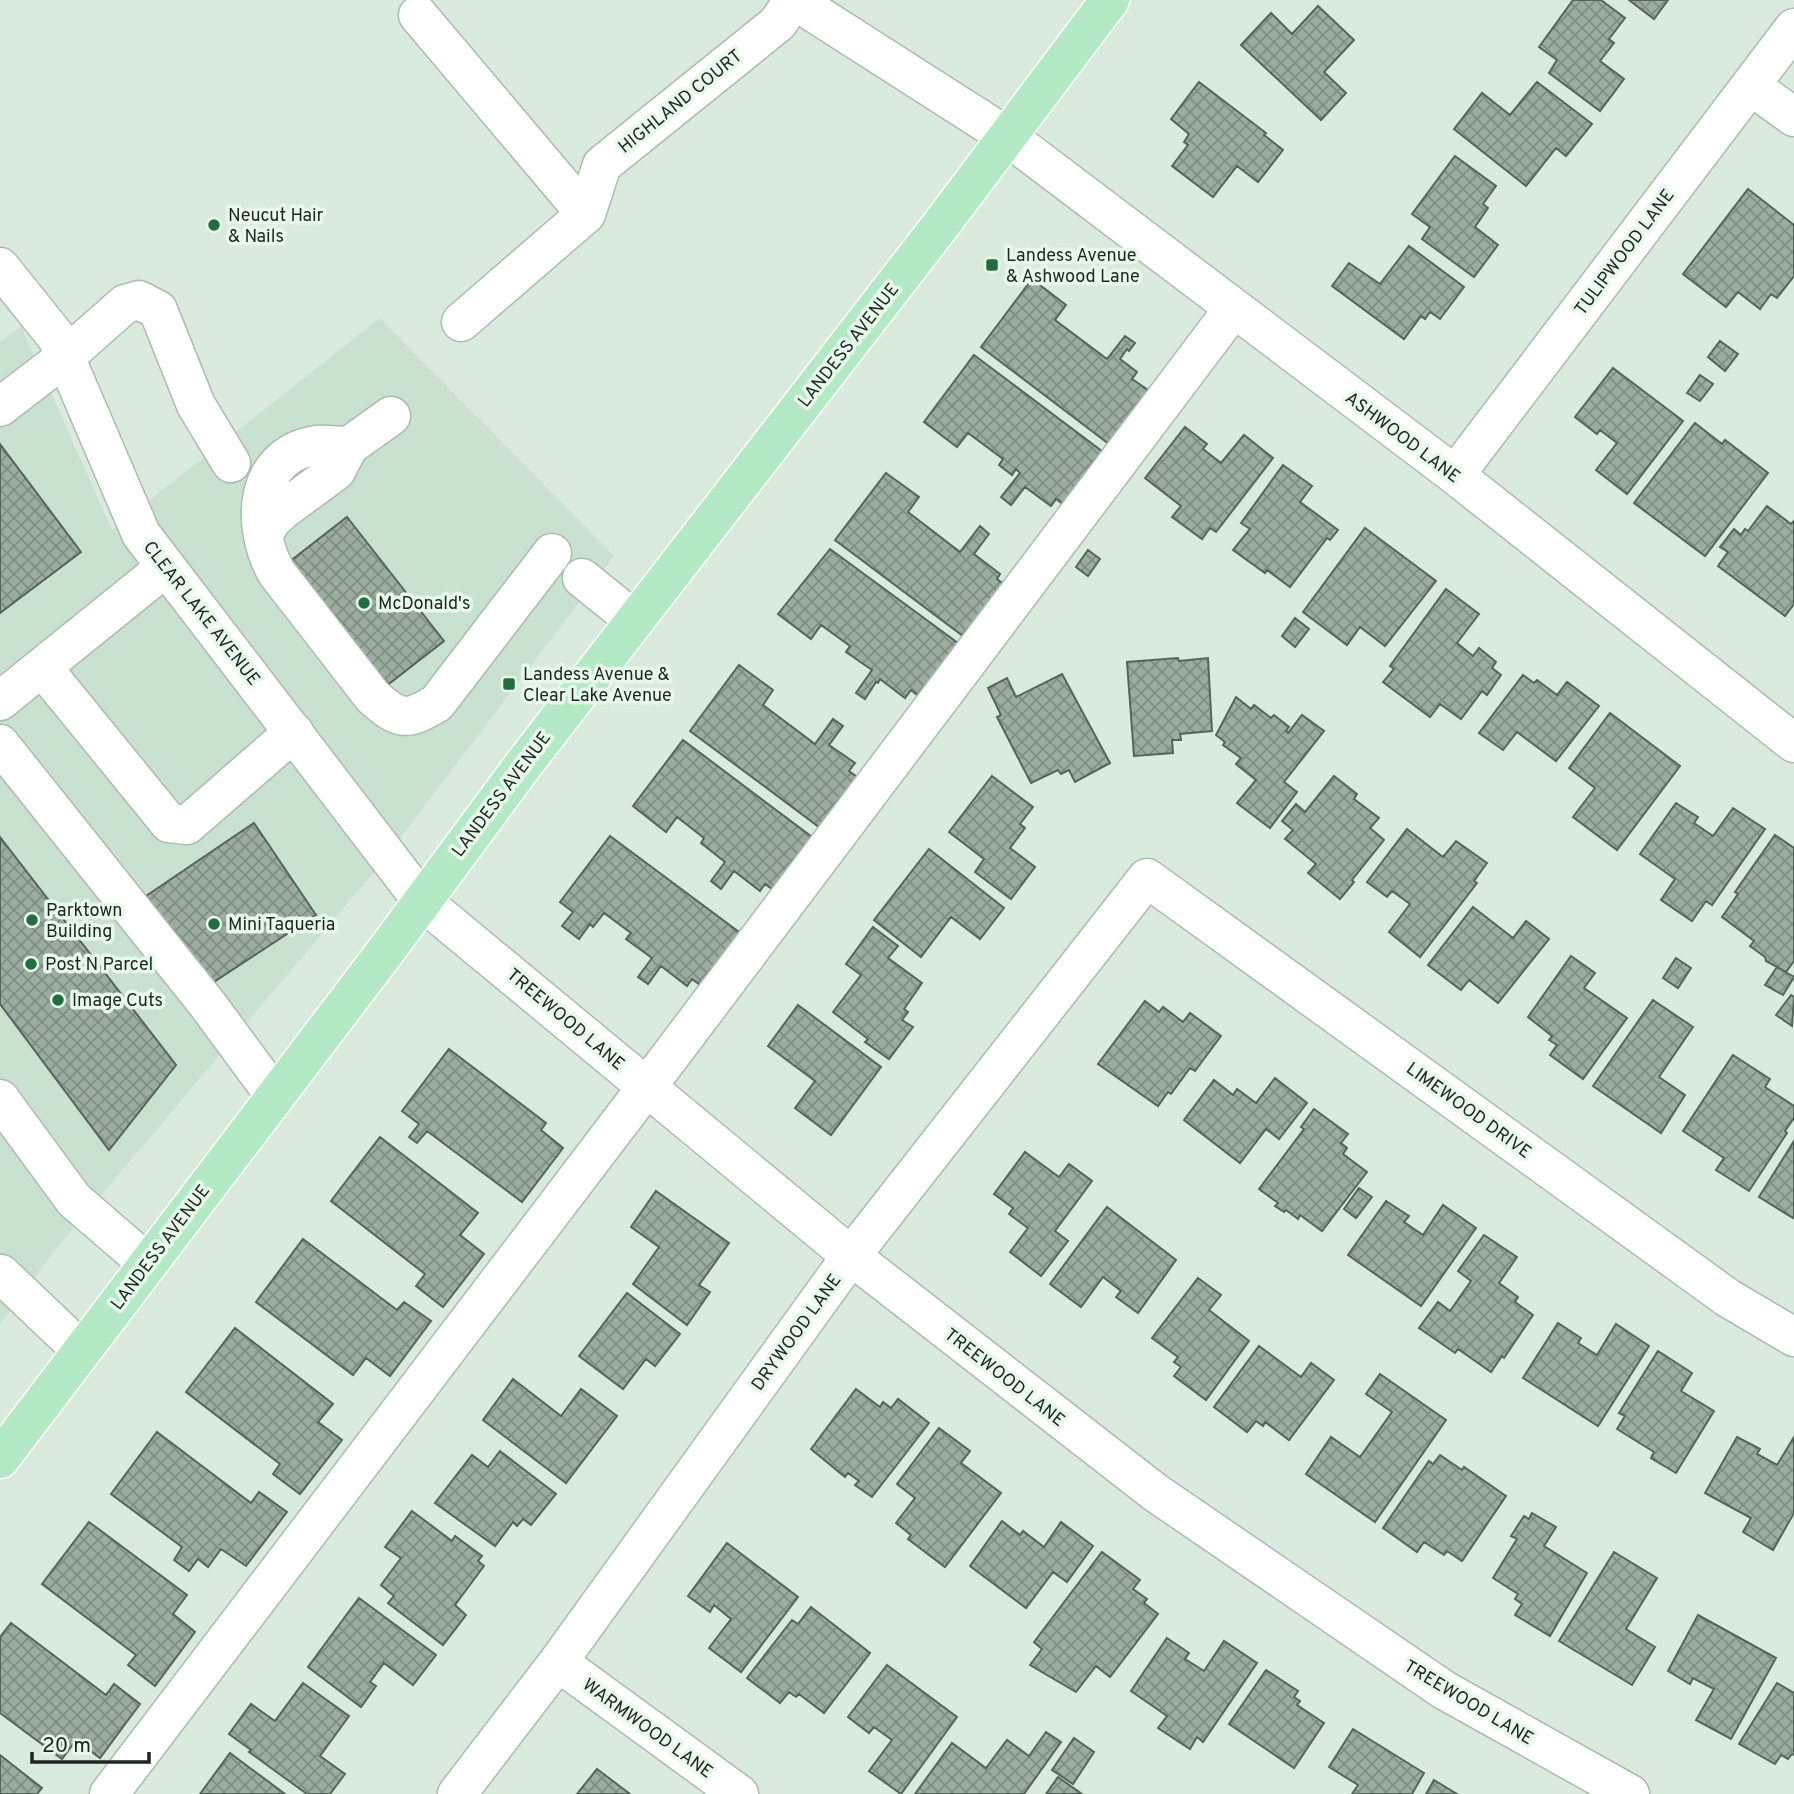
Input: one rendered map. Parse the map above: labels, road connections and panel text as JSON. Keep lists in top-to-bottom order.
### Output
{
  "streets": {
    "main road": ["LANDESS AVENUE"],
    "street": [
      "HIGHLAND COURT",
      "TULIPWOOD LANE",
      "ASHWOOD LANE",
      "CLEAR LAKE AVENUE",
      "TREEWOOD LANE",
      "LIMEWOOD DRIVE",
      "DRYWOOD LANE",
      "WARMWOOD LANE"
    ]
  },
  "crossings": [
    ["HIGHLAND COURT", "LANDESS AVENUE"],
    ["HIGHLAND COURT", "ASHWOOD LANE"],
    ["TULIPWOOD LANE", "ASHWOOD LANE"],
    ["LANDESS AVENUE", "ASHWOOD LANE"],
    ["LANDESS AVENUE", "CLEAR LAKE AVENUE"],
    ["LANDESS AVENUE", "TREEWOOD LANE"],
    ["CLEAR LAKE AVENUE", "TREEWOOD LANE"],
    ["TREEWOOD LANE", "DRYWOOD LANE"],
    ["LIMEWOOD DRIVE", "DRYWOOD LANE"],
    ["DRYWOOD LANE", "WARMWOOD LANE"]
  ],
  "places": {
    "other": [
      "Neucut Hair & Nails",
      "McDonald's",
      "Parktown Building",
      "Mini Taqueria",
      "Post N Parcel",
      "Image Cuts"
    ],
    "transit": ["Landess Avenue & Ashwood Lane", "Landess Avenue & Clear Lake Avenue"]
  },
  "scale_bar": "20 m"
}
